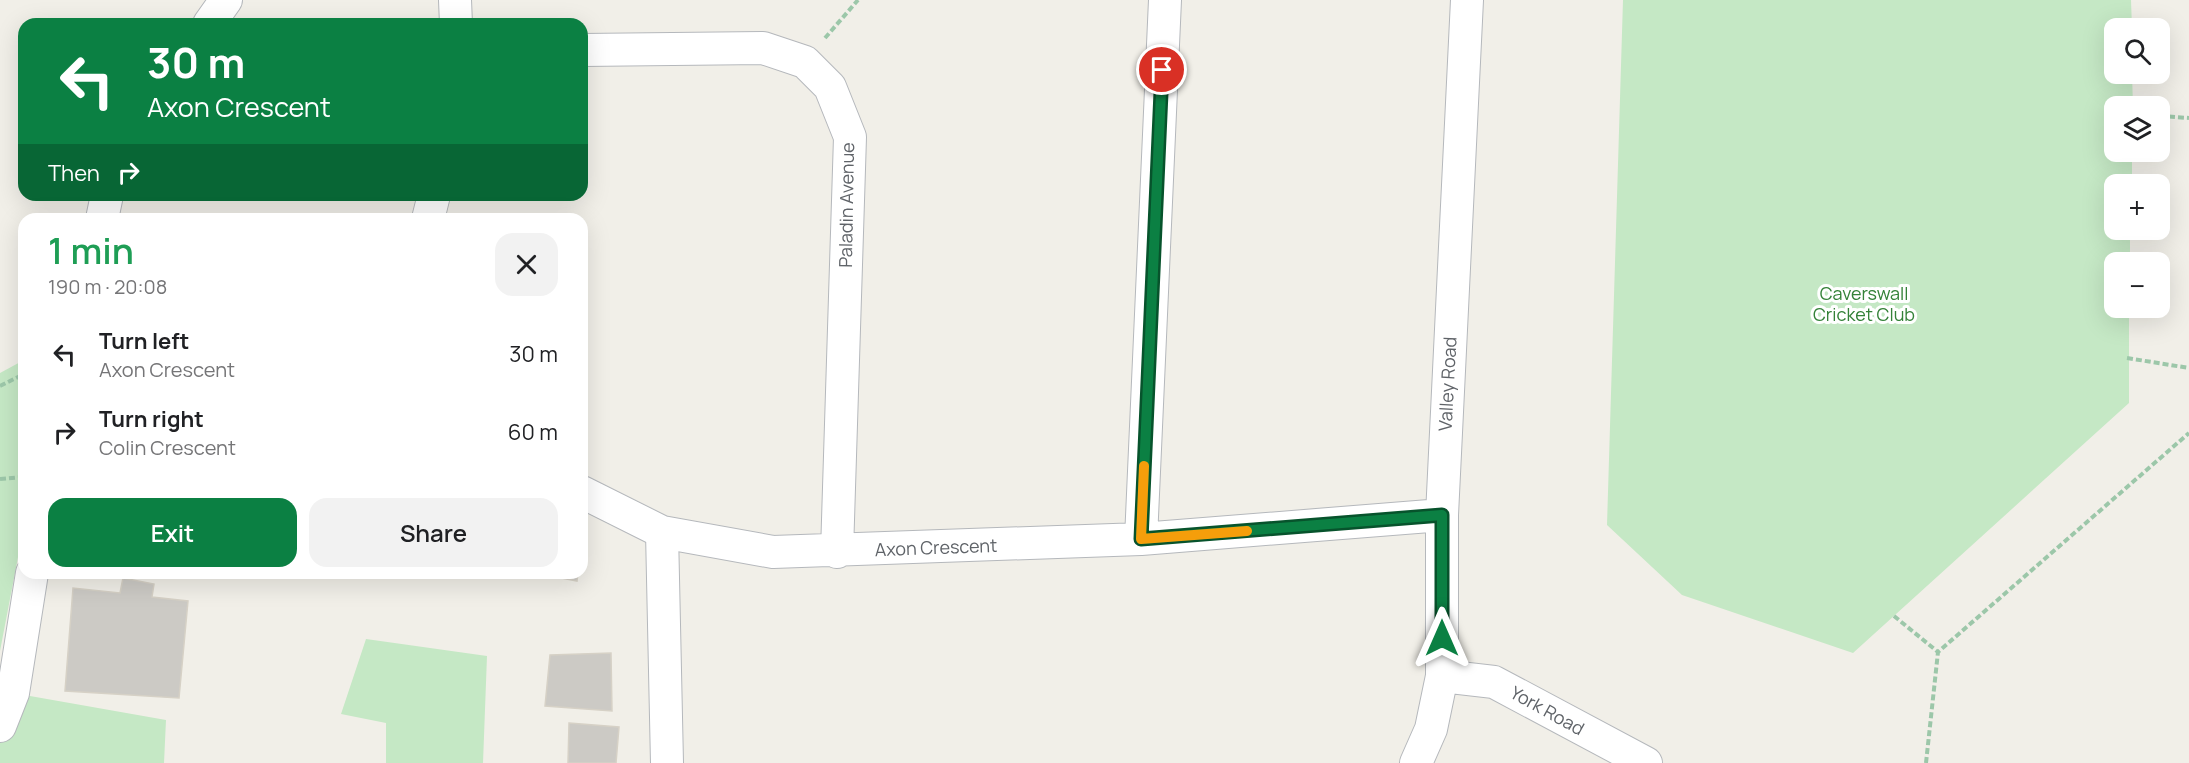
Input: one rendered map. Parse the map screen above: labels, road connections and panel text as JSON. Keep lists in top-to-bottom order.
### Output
{
  "streets": {
    "street": [
      "Paladin Avenue",
      "Valley Road",
      "Axon Crescent",
      "York Road"
    ]
  },
  "crossings": [
    ["Paladin Avenue", "Axon Crescent"],
    ["Valley Road", "Axon Crescent"],
    ["Valley Road", "York Road"]
  ],
  "parks": ["Caverswall Cricket Club"],
  "page": {
    "map_buttons": ["+", "−"],
    "turn": ["30 m", "Axon Crescent"],
    "then": "Then",
    "heading": ["1 min", "190 m · 20:08"],
    "list": [
      {
        "name": "Turn left",
        "note": "Axon Crescent",
        "value": "30 m"
      },
      {
        "name": "Turn right",
        "note": "Colin Crescent",
        "value": "60 m"
      }
    ],
    "buttons": ["Exit", "Share"]
  }
}
